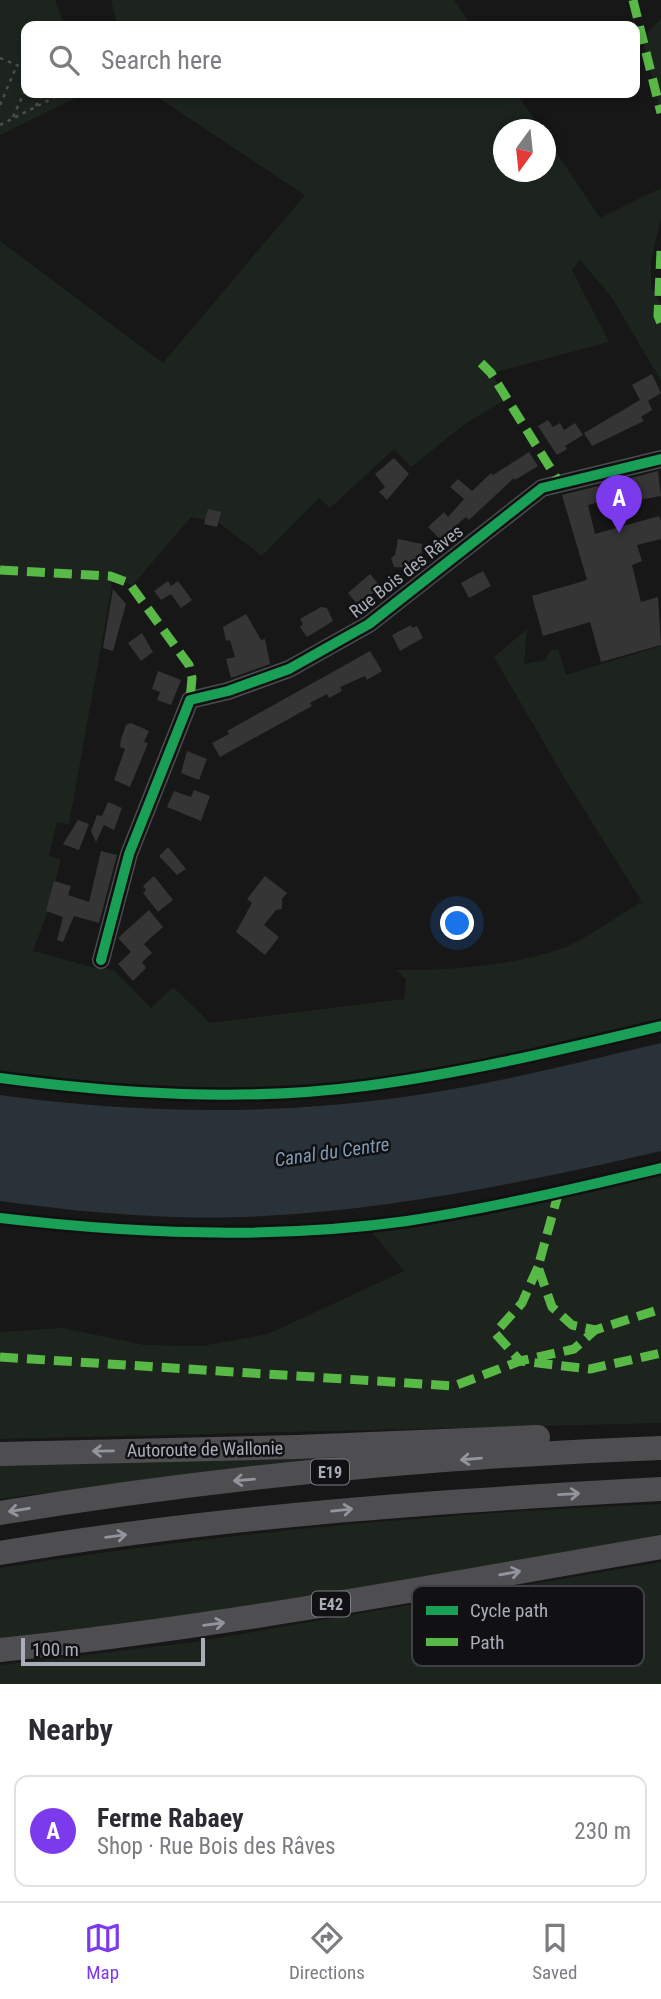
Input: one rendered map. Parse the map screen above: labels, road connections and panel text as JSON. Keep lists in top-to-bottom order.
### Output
{
  "streets": {
    "highway": ["Autoroute de Wallonie", "E19", "E42"],
    "street": ["Rue Bois des Râves"]
  },
  "water": ["Canal du Centre"],
  "legend": ["Cycle path", "Path"],
  "scale_bar": "100 m",
  "north": "bottom",
  "page": {
    "search": "Search here",
    "pins": "A",
    "scale": "100 m",
    "heading": "Nearby",
    "list": [
      {
        "mark": "A",
        "name": "Ferme Rabaey",
        "note": "Shop · Rue Bois des Râves",
        "value": "230 m"
      }
    ],
    "nav": ["Map", "Directions", "Saved"]
  }
}
